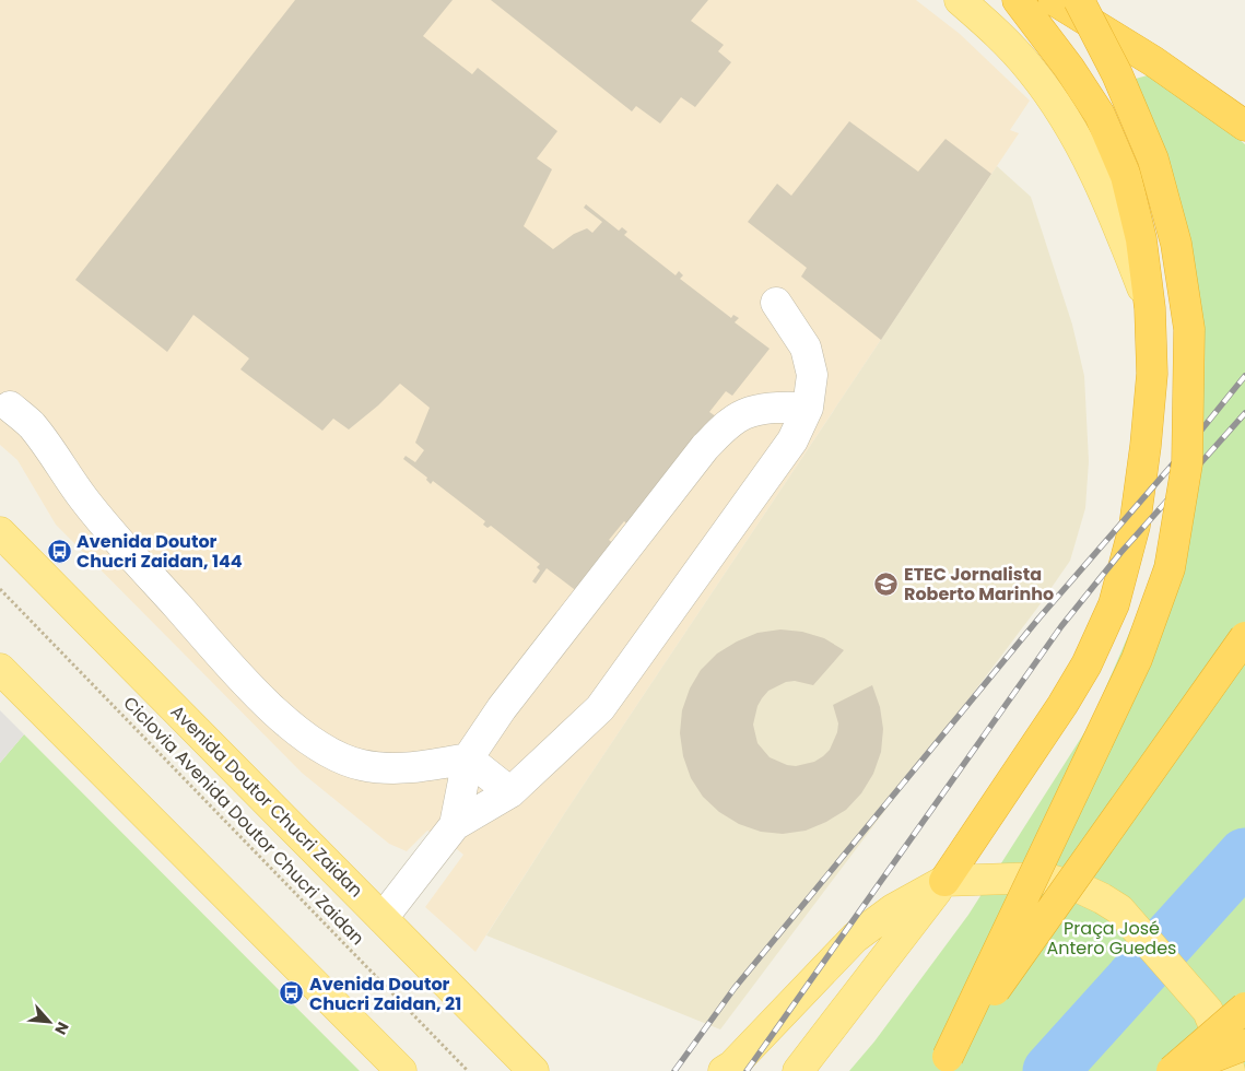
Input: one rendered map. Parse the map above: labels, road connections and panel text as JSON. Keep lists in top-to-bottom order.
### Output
{
  "streets": {
    "main road": ["Avenida Doutor Chucri Zaidan"],
    "path": ["Ciclovia Avenida Doutor Chucri Zaidan"]
  },
  "parks": ["Praça José Antero Guedes"],
  "places": {
    "bus stop": ["Avenida Doutor Chucri Zaidan, 144", "Avenida Doutor Chucri Zaidan, 21"],
    "school or university": ["ETEC Jornalista Roberto Marinho"]
  },
  "north": "bottom right"
}
